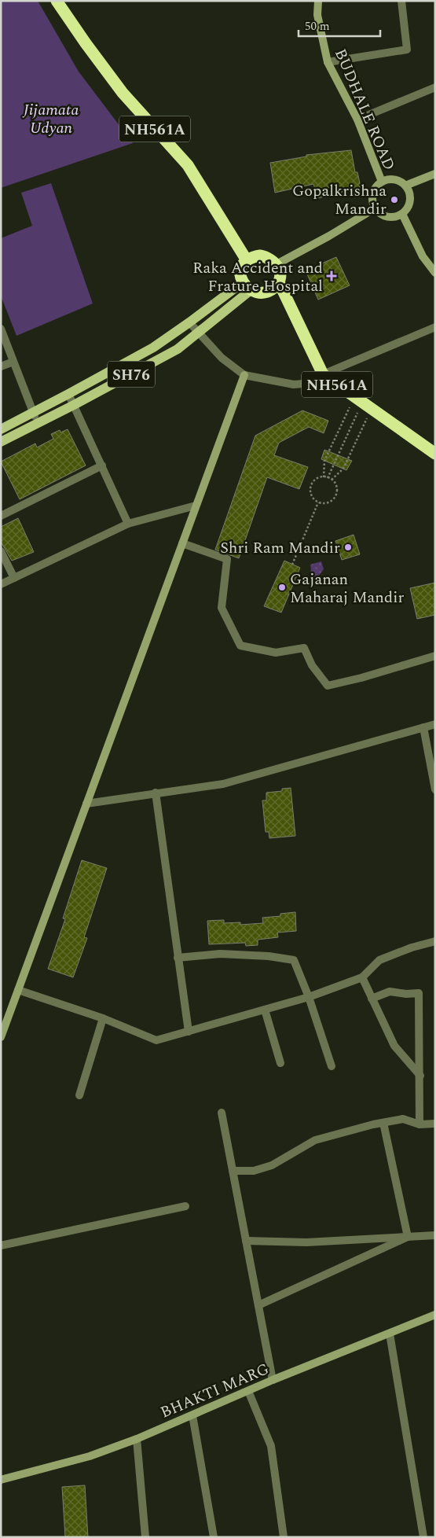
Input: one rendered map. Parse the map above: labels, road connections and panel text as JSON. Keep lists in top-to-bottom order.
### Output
{
  "streets": {
    "highway": ["NH561A"],
    "main road": ["SH76"],
    "street": ["BUDHALE ROAD", "BHAKTI MARG"]
  },
  "crossings": [
    ["NH561A", "SH76"]
  ],
  "parks": ["Jijamata Udyan"],
  "places": {
    "other": ["Gopalkrishna Mandir", "Shri Ram Mandir", "Gajanan Maharaj Mandir"],
    "health": ["Raka Accident and Frature Hospital"]
  },
  "scale_bar": "50 m"
}
